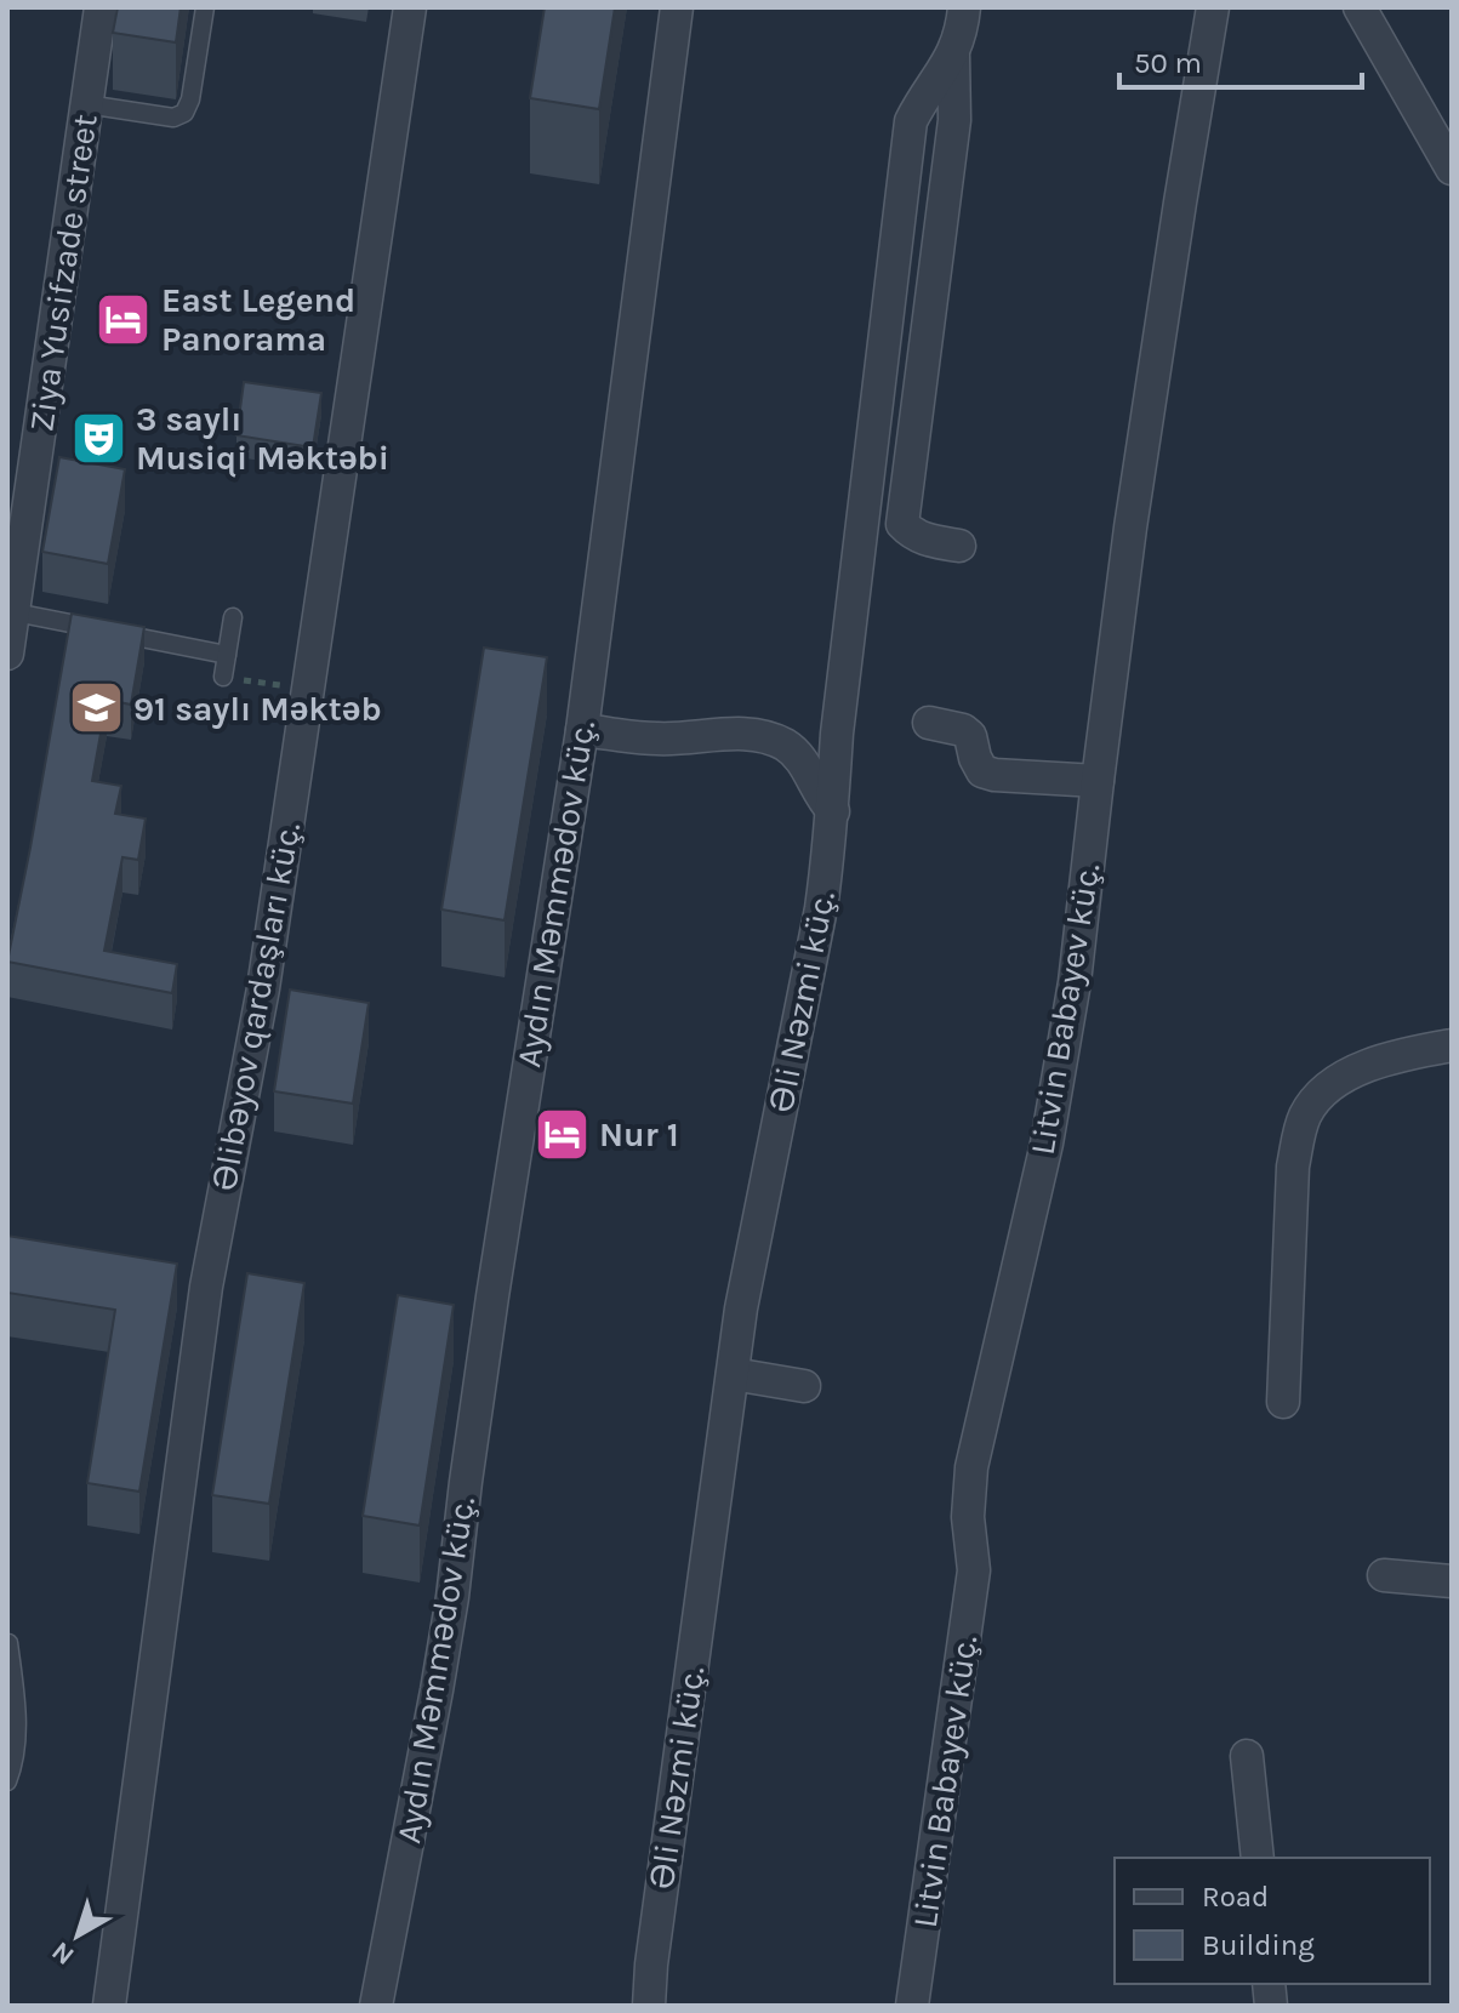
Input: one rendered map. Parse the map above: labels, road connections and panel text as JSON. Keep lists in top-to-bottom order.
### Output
{
  "streets": {
    "street": [
      "Ziya Yusifzade street",
      "Aydın Məmmədov küç.",
      "Əli Nəzmi küç.",
      "Əlibəyov qardaşları küç.",
      "Litvin Babayev küç."
    ]
  },
  "places": {
    "hotel": ["East Legend Panorama", "Nur 1"],
    "theatre": ["3 saylı Musiqi Məktəbi"],
    "school or university": ["91 saylı Məktəb"]
  },
  "legend": ["Road", "Building"],
  "scale_bar": "50 m",
  "north": "bottom left"
}
